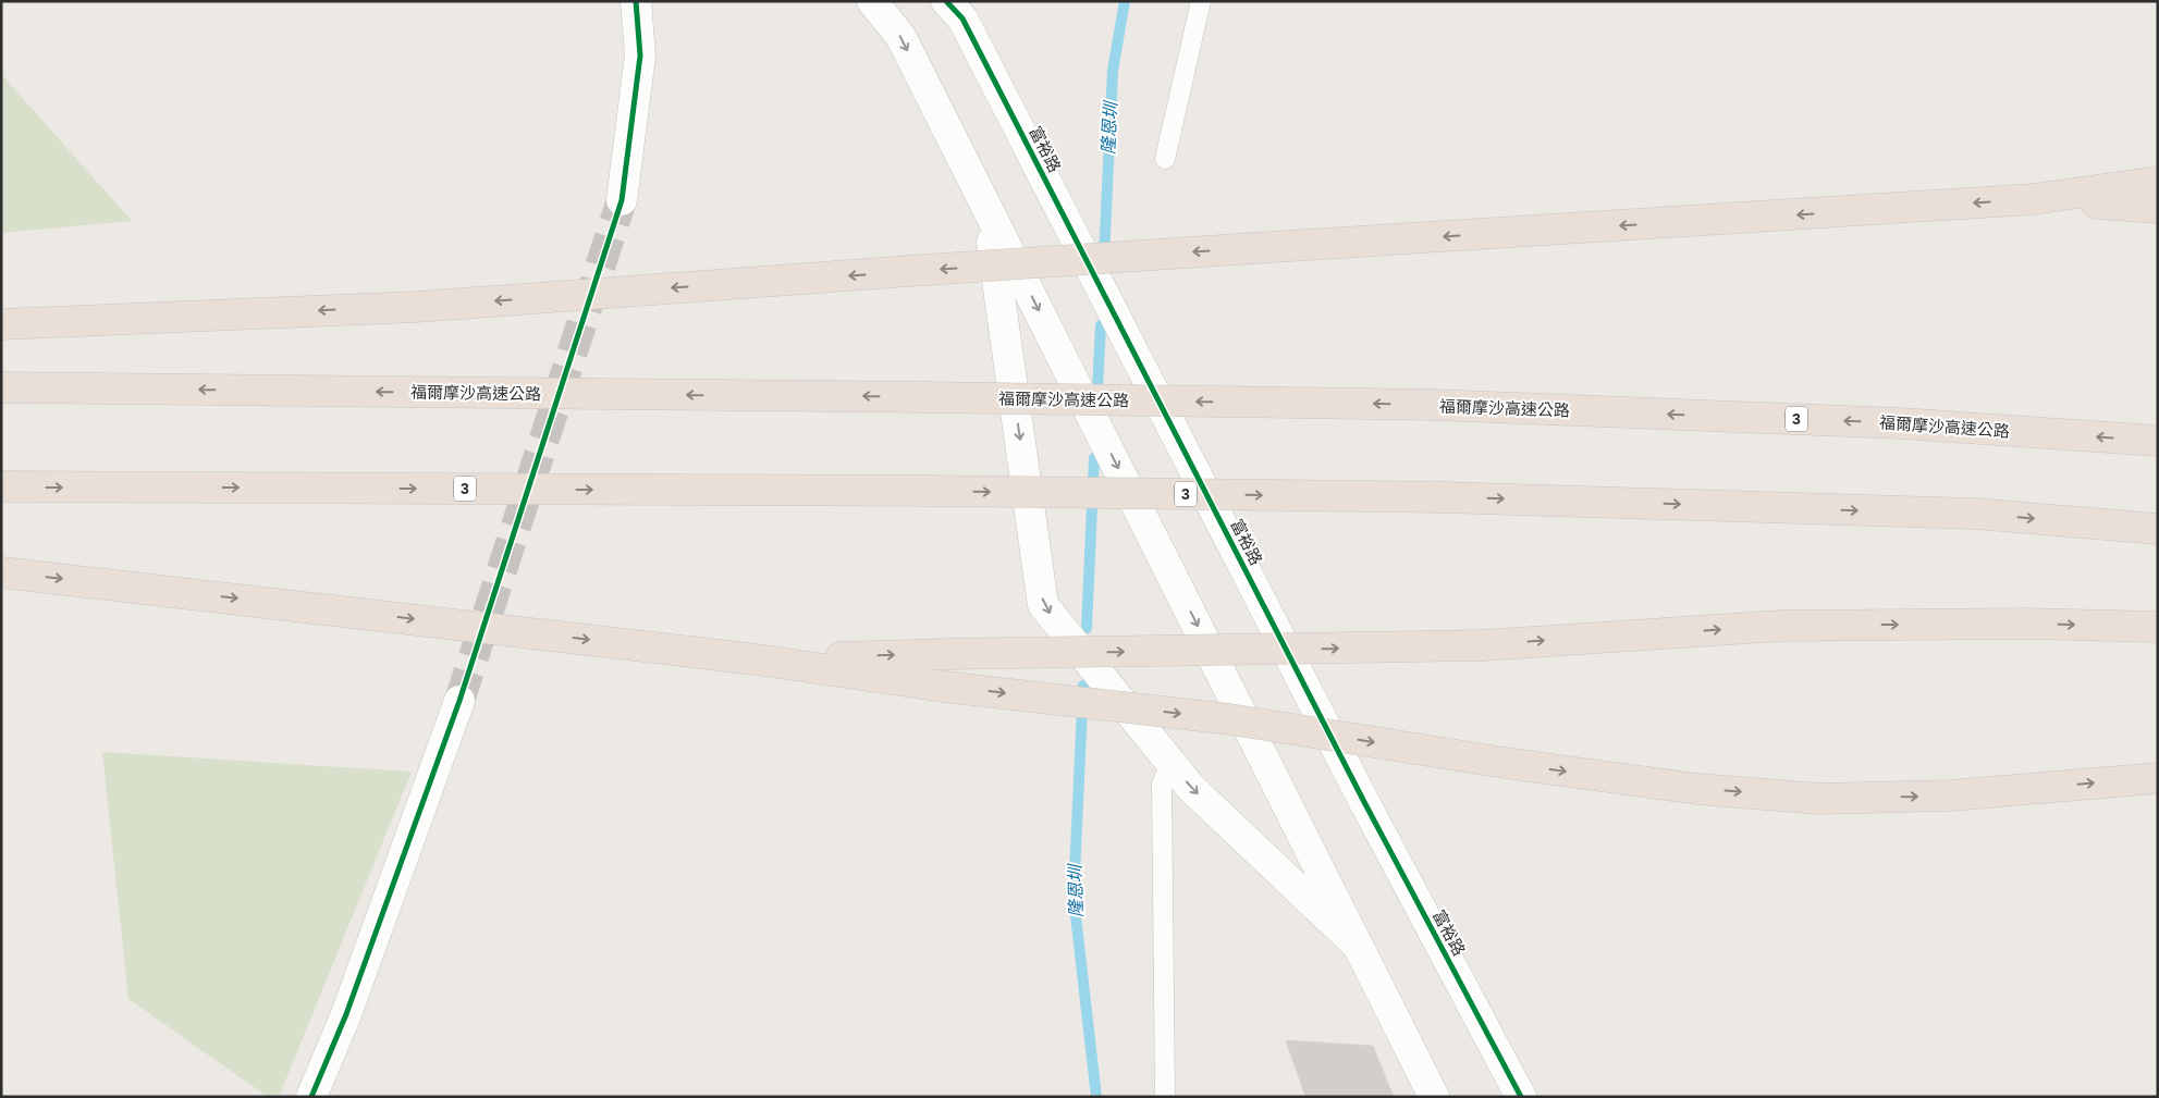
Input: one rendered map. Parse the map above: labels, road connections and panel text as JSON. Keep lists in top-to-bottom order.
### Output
{
  "streets": {
    "highway": ["福爾摩沙高速公路", "3"],
    "street": ["富裕路"]
  },
  "water": ["隆恩圳"]
}
